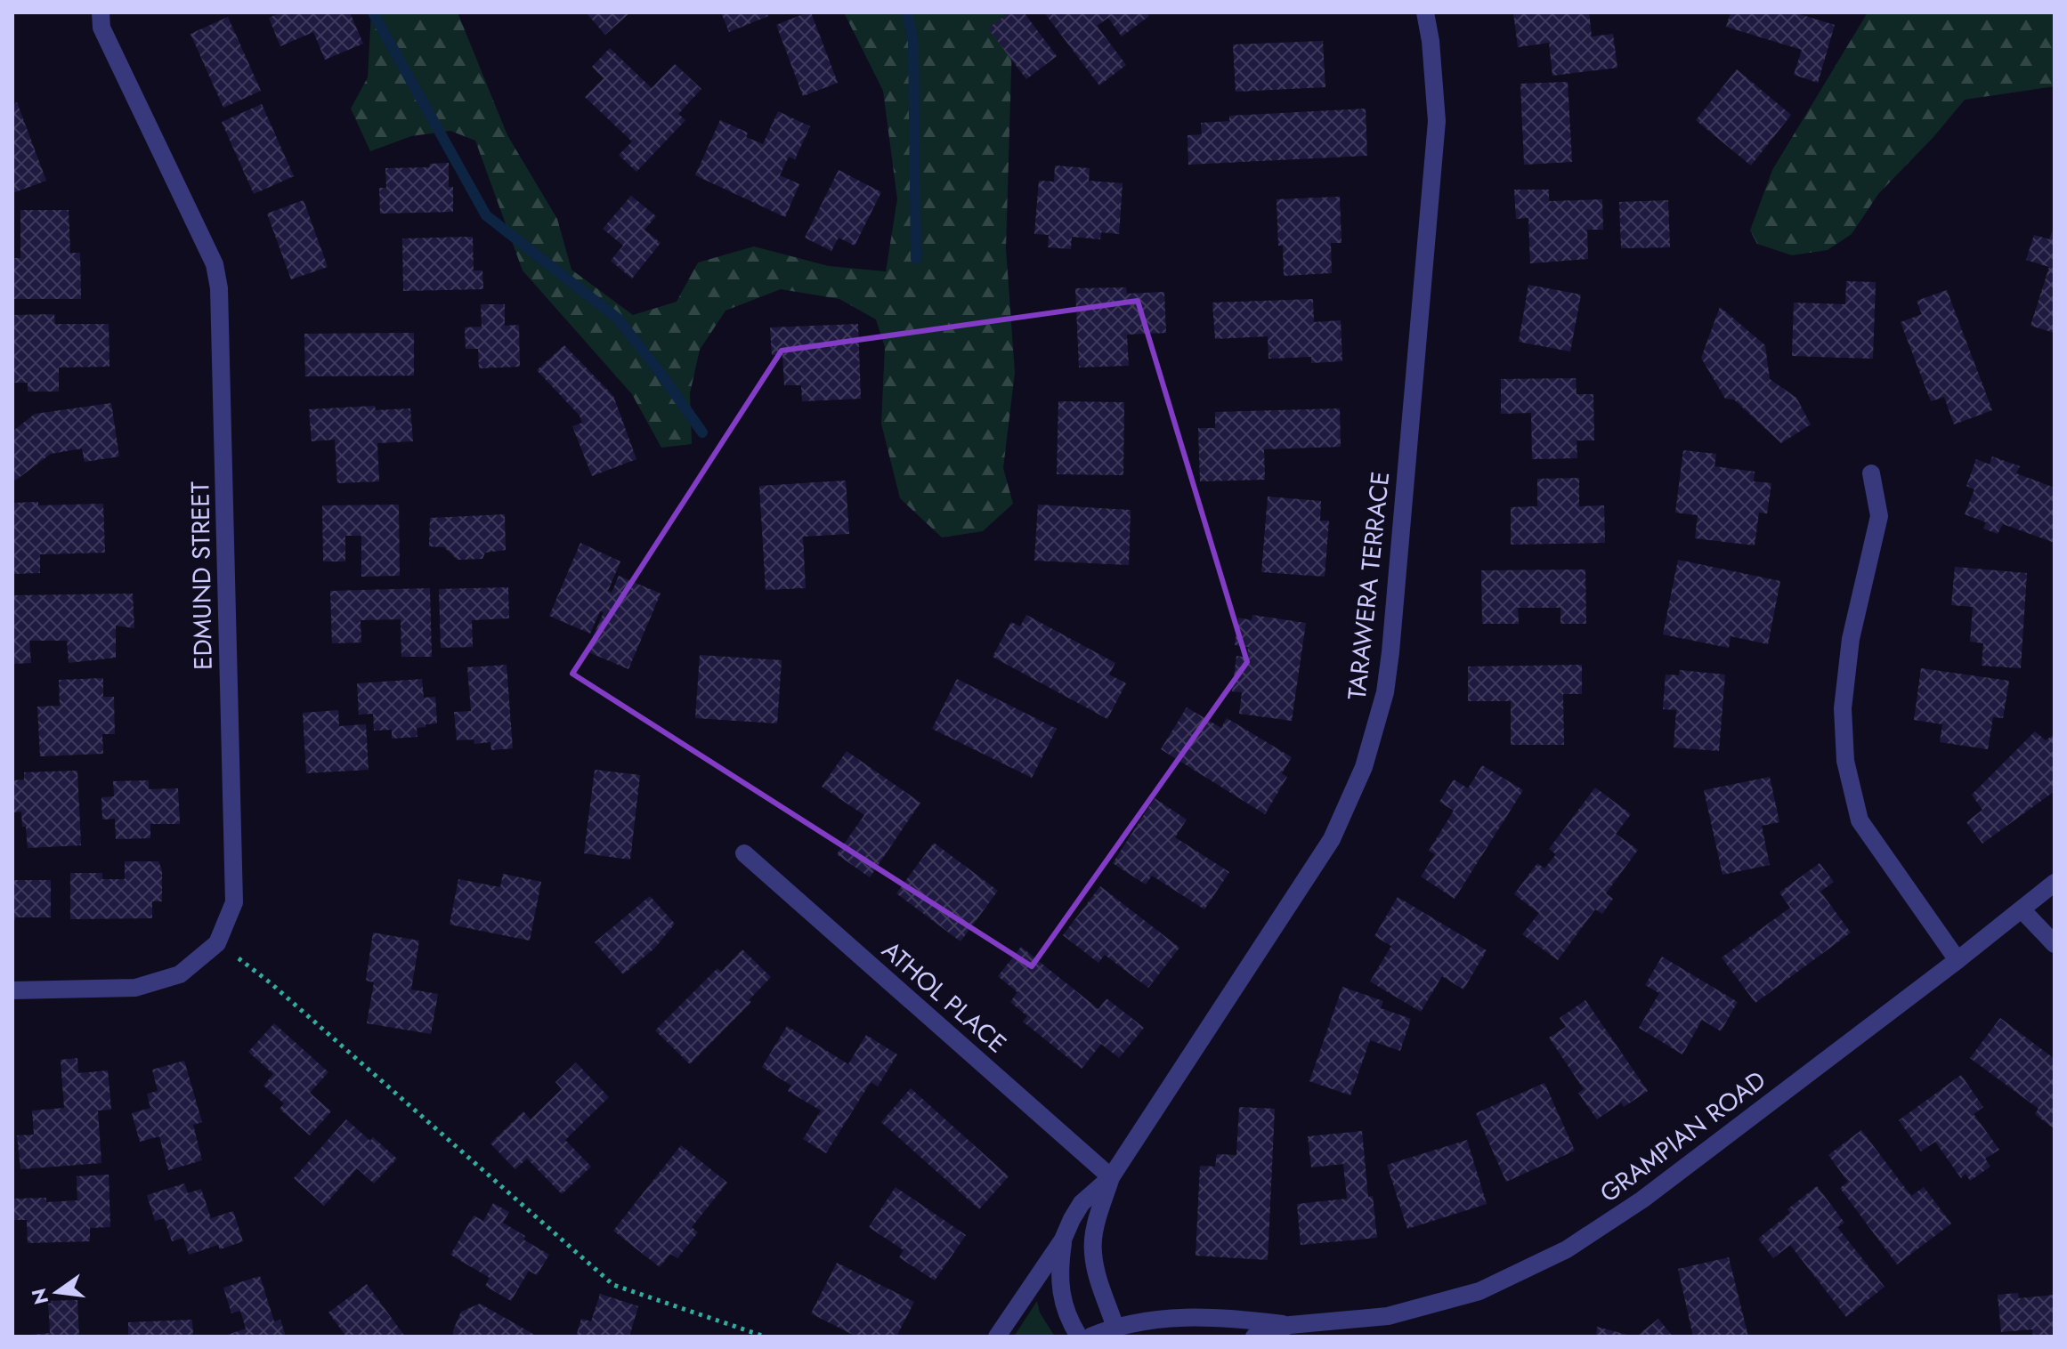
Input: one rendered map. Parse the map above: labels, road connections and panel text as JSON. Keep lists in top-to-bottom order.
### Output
{
  "streets": {
    "street": [
      "EDMUND STREET",
      "TARAWERA TERRACE",
      "ATHOL PLACE",
      "GRAMPIAN ROAD"
    ]
  },
  "crossings": [
    ["TARAWERA TERRACE", "ATHOL PLACE"],
    ["TARAWERA TERRACE", "GRAMPIAN ROAD"]
  ],
  "north": "left"
}
